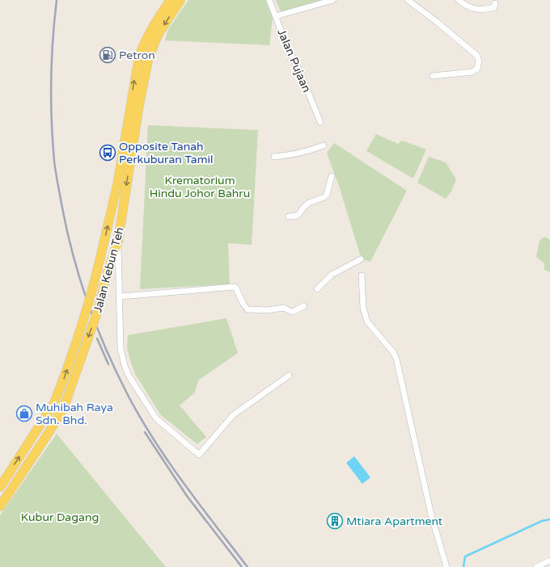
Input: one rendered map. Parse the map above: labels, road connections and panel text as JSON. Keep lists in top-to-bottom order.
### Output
{
  "streets": {
    "main road": ["Jalan Kebun Teh"],
    "street": ["Jalan Pujaan"]
  },
  "parks": ["Krematorium Hindu Johor Bahru", "Kubur Dagang"],
  "places": {
    "fuel station": ["Petron"],
    "bus stop": ["Opposite Tanah Perkuburan Tamil"],
    "shop": ["Muhibah Raya Sdn. Bhd."],
    "building": ["Mtiara Apartment"]
  }
}
